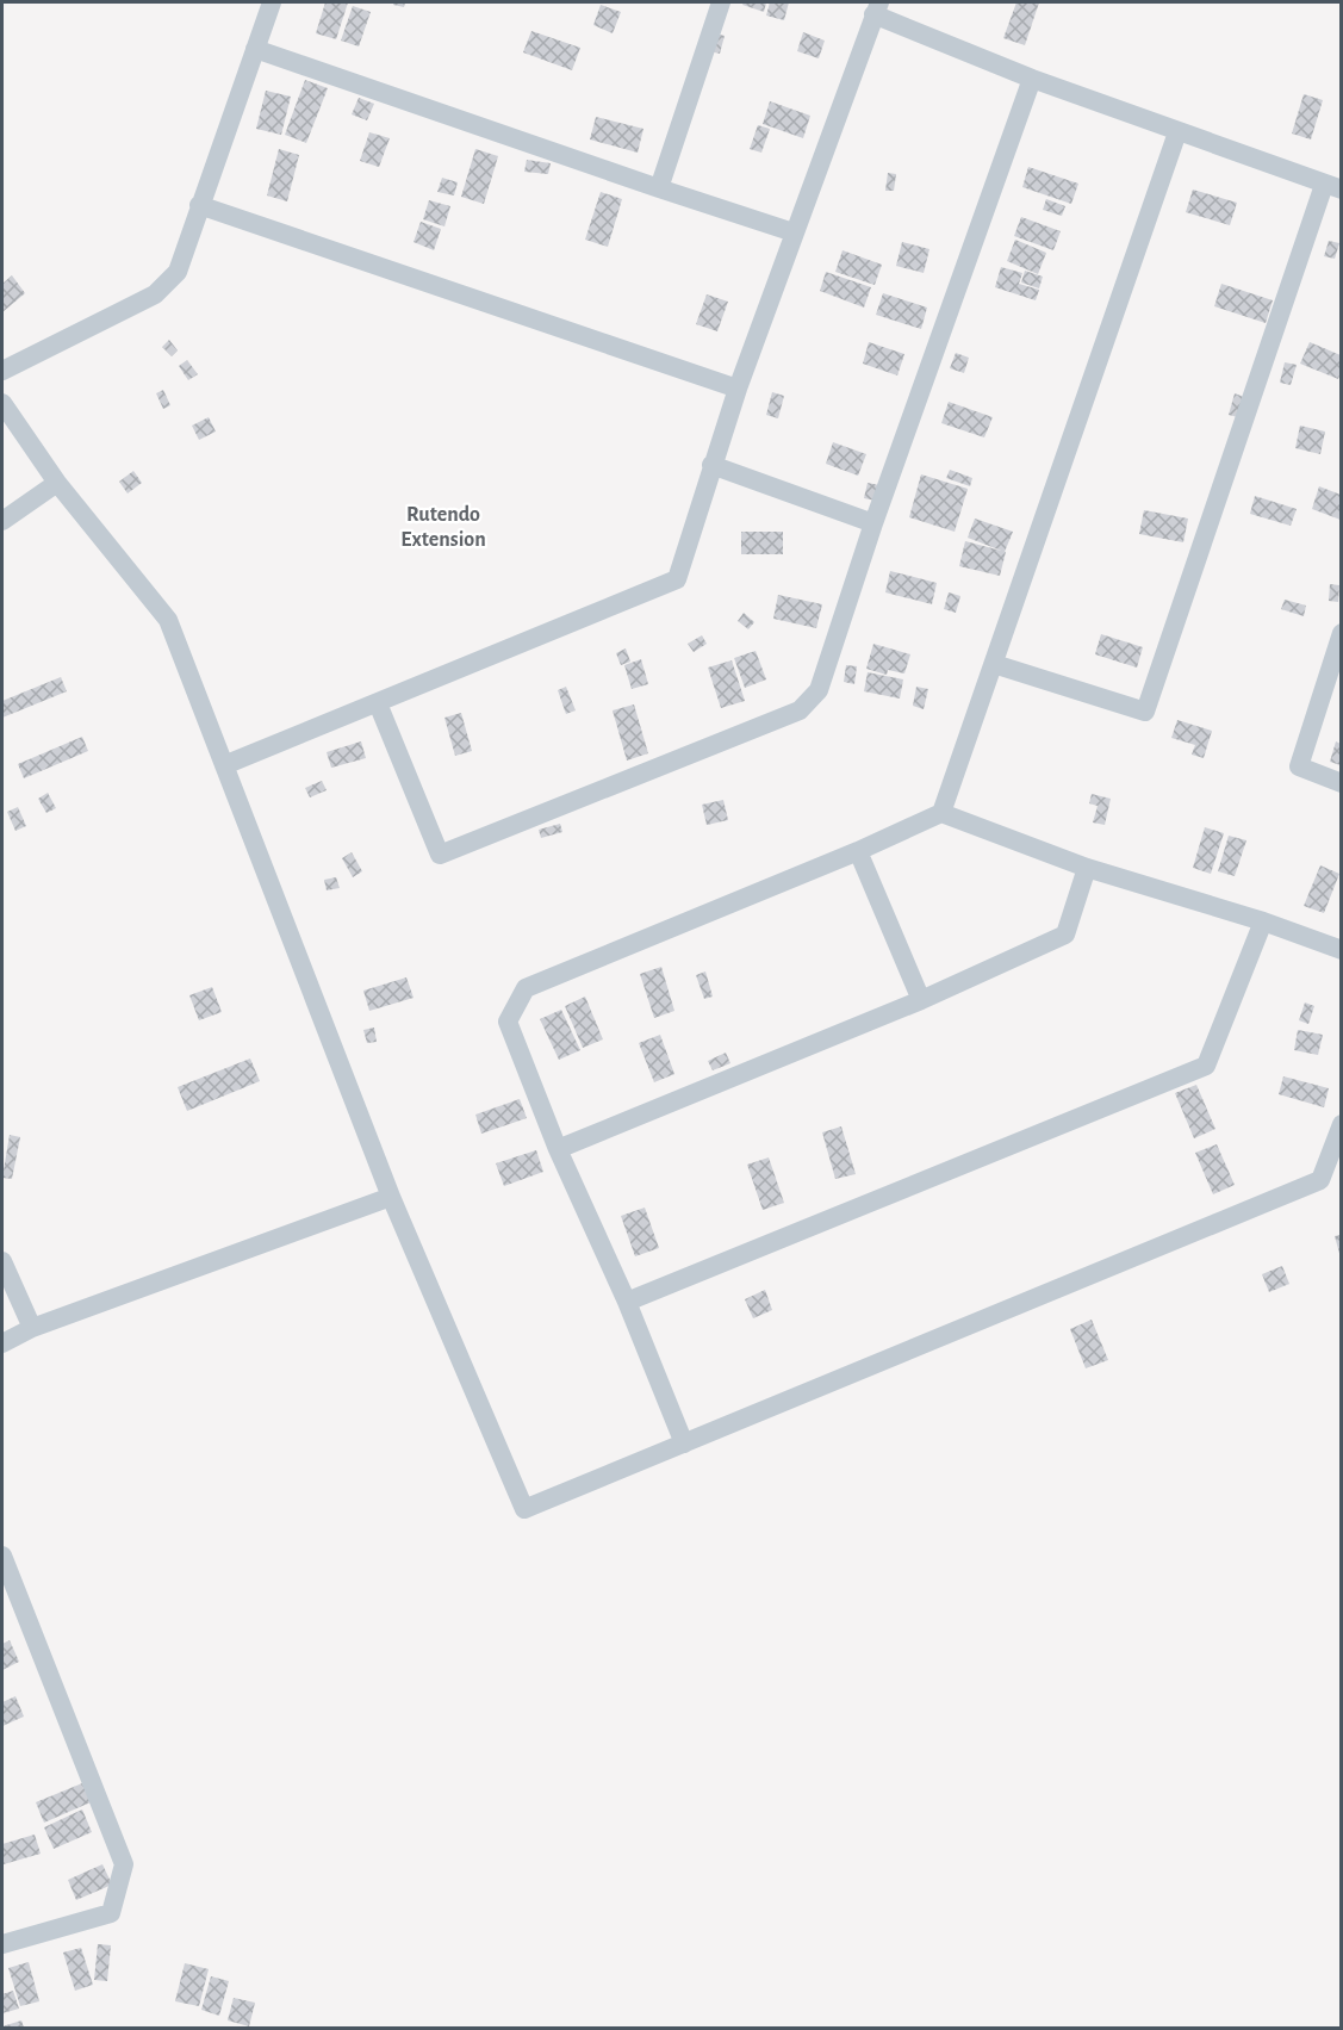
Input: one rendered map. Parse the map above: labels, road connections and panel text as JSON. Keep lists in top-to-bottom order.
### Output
{
  "districts": ["Rutendo Extension"]
}
